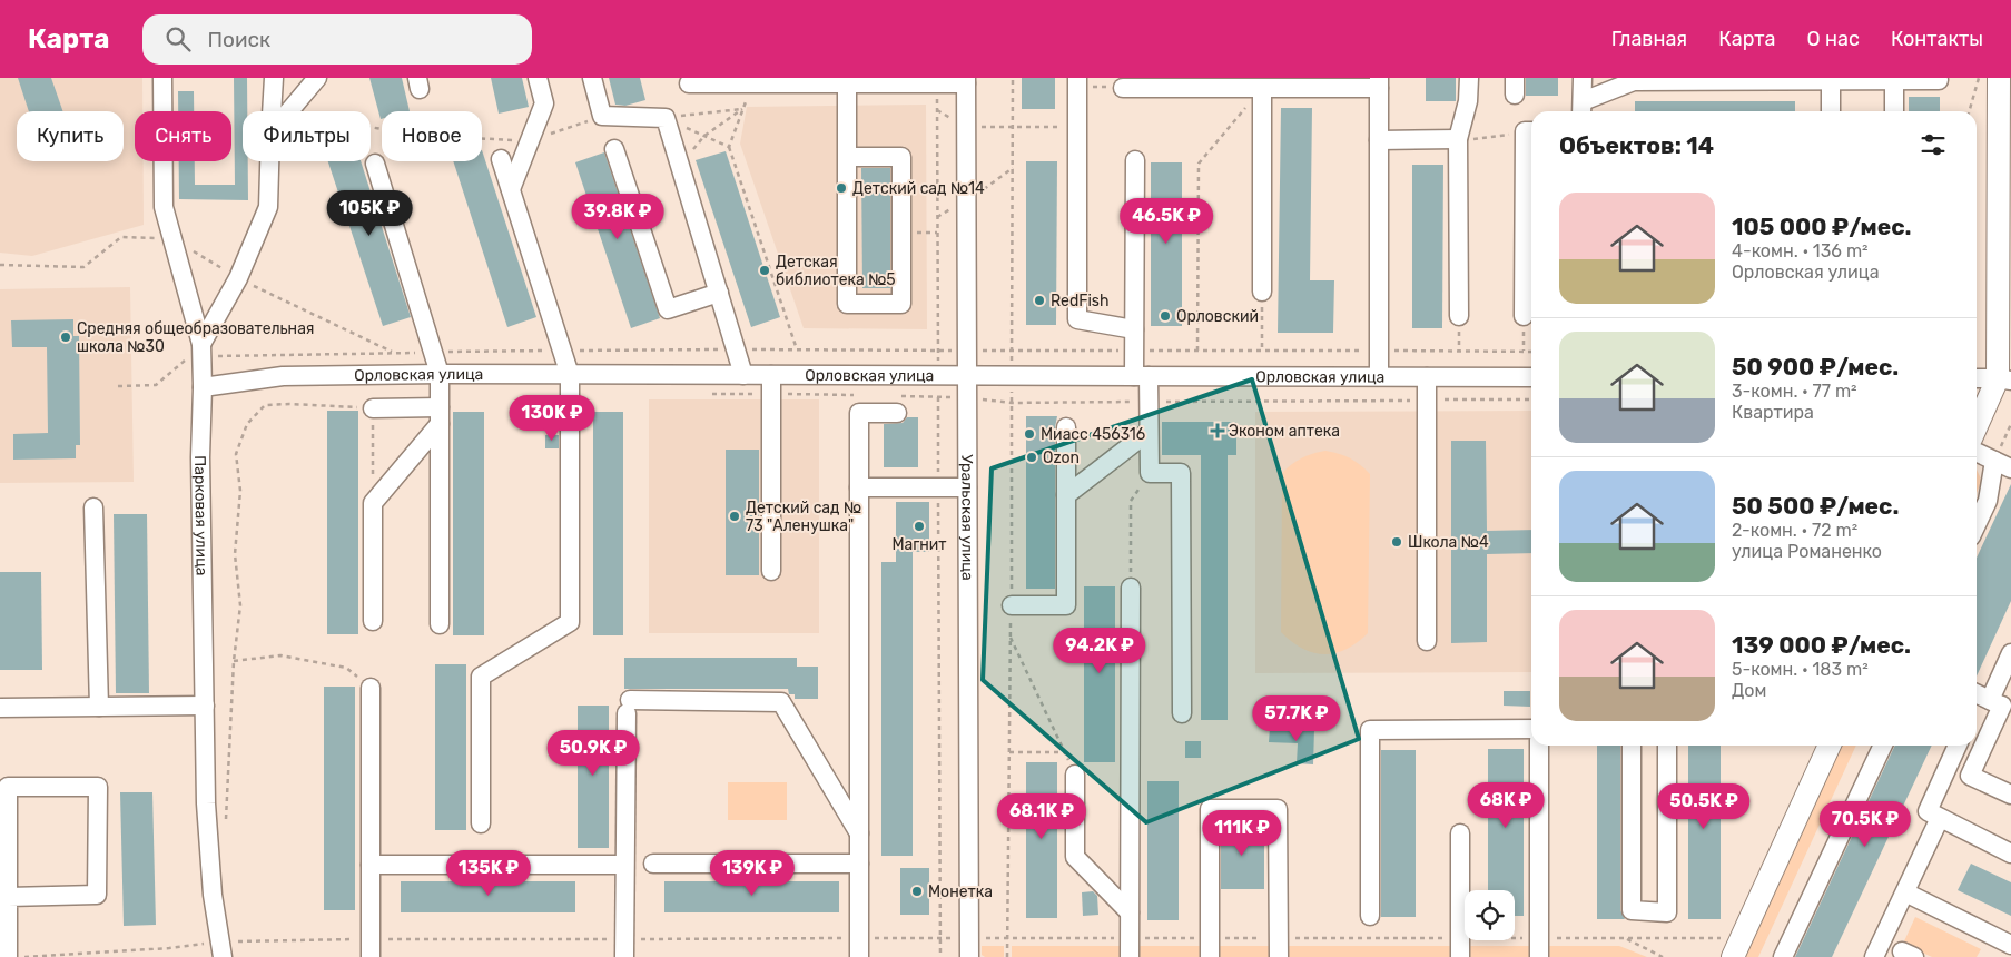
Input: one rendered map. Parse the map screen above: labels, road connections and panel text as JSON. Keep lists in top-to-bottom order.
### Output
{
  "streets": {
    "street": ["Орловская улица", "Парковая улица", "Уральская улица"]
  },
  "crossings": [
    ["Орловская улица", "Парковая улица"],
    ["Орловская улица", "Уральская улица"]
  ],
  "places": {
    "other": [
      "Детский сад №14",
      "Детская библиотека №5",
      "RedFish",
      "Орловский",
      "Средняя общеобразовательная школа №30",
      "Миасс 456316",
      "Ozon",
      "Детский сад № 73 \"Аленушка\"",
      "Магнит",
      "Школа №4",
      "Монетка"
    ],
    "health": ["Эконом аптека"]
  },
  "page": {
    "header": "Карта",
    "search": "Поиск",
    "nav": [
      "Главная",
      "Карта",
      "О нас",
      "Контакты"
    ],
    "chip": [
      "Купить",
      "Снять",
      "Фильтры",
      "Новое"
    ],
    "heading": "Объектов: 14",
    "list": [
      {
        "name": "105 000 ₽/мес.",
        "note": "4-комн. · 136 m² · Орловская улица"
      },
      {
        "name": "50 900 ₽/мес.",
        "note": "3-комн. · 77 m² · Квартира"
      },
      {
        "name": "50 500 ₽/мес.",
        "note": "2-комн. · 72 m² · улица Романенко"
      },
      {
        "name": "139 000 ₽/мес.",
        "note": "5-комн. · 183 m² · Дом"
      }
    ],
    "price": [
      "105K ₽",
      "39.8K ₽",
      "46.5K ₽",
      "130K ₽",
      "94.2K ₽",
      "57.7K ₽",
      "50.9K ₽",
      "68K ₽",
      "50.5K ₽",
      "68.1K ₽",
      "70.5K ₽",
      "111K ₽",
      "135K ₽",
      "139K ₽"
    ]
  }
}
